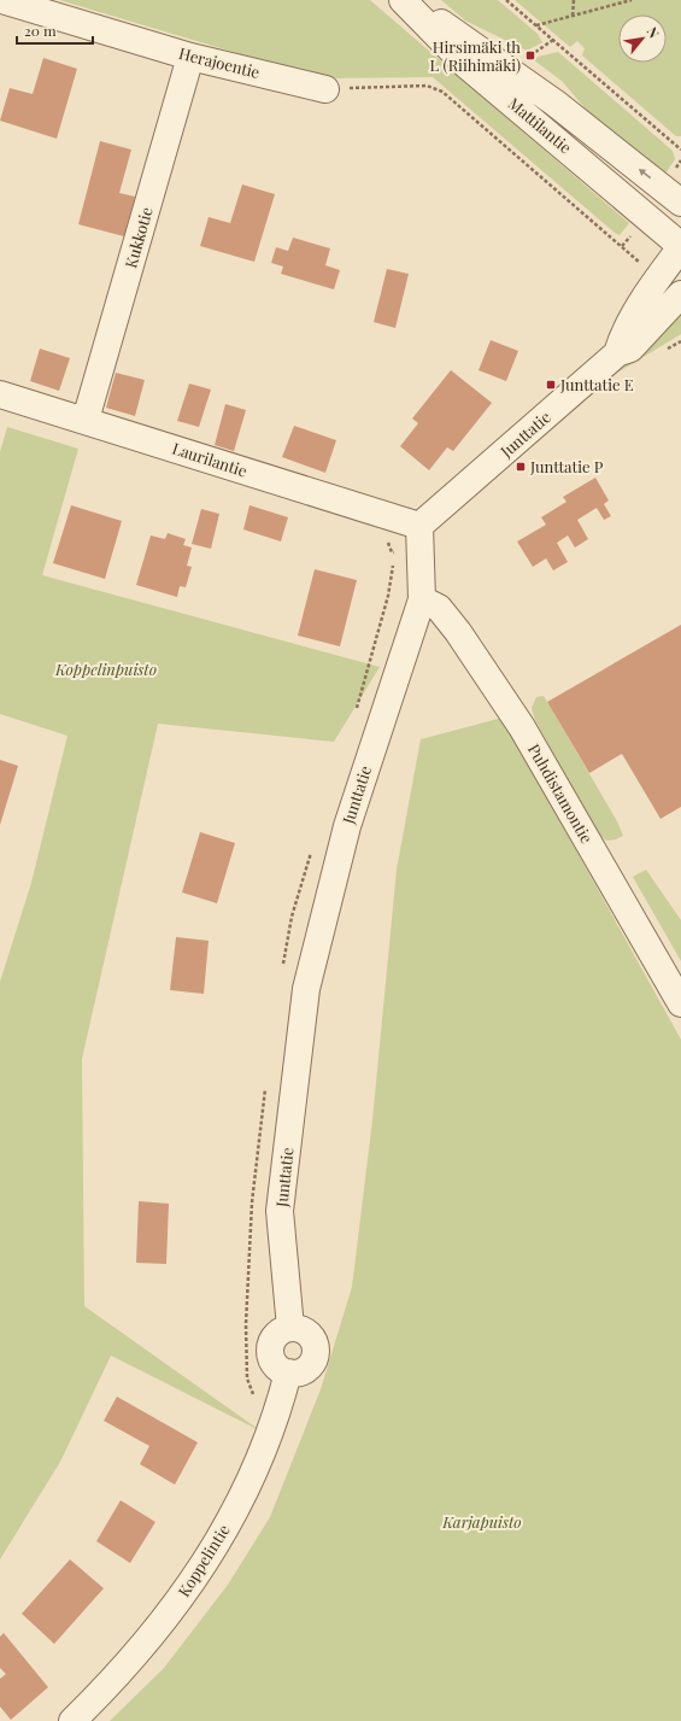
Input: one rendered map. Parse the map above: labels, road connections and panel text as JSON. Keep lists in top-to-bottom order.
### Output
{
  "streets": {
    "street": [
      "Herajoentie",
      "Mattilantie",
      "Kukkotie",
      "Junttatie",
      "Laurilantie",
      "Puhdistamontie",
      "Koppelintie"
    ]
  },
  "crossings": [
    ["Herajoentie", "Kukkotie"],
    ["Mattilantie", "Junttatie"],
    ["Kukkotie", "Laurilantie"],
    ["Junttatie", "Laurilantie"],
    ["Junttatie", "Puhdistamontie"],
    ["Junttatie", "Koppelintie"]
  ],
  "parks": ["Koppelinpuisto", "Karjapuisto"],
  "places": {
    "transit": ["Hirsimäki th L (Riihimäki)", "Junttatie E", "Junttatie P"]
  },
  "scale_bar": "20 m",
  "north": "top right"
}
